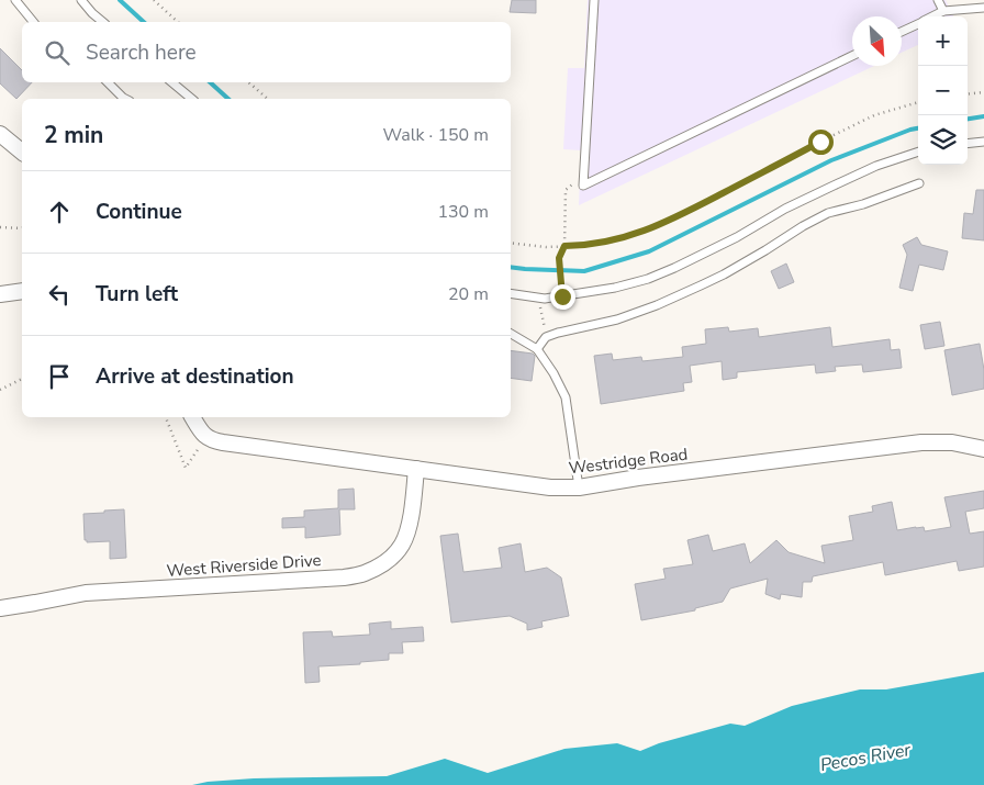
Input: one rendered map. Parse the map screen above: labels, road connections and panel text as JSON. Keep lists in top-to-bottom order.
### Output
{
  "streets": {
    "street": ["Westridge Road", "West Riverside Drive"]
  },
  "crossings": [
    ["Westridge Road", "West Riverside Drive"]
  ],
  "water": ["Pecos River"],
  "north": "bottom right",
  "page": {
    "map_buttons": ["+", "−"],
    "search": "Search here",
    "heading": ["2 min", "Walk · 150 m"],
    "list": [
      ["Continue", "130 m"],
      ["Turn left", "20 m"],
      "Arrive at destination"
    ]
  }
}
